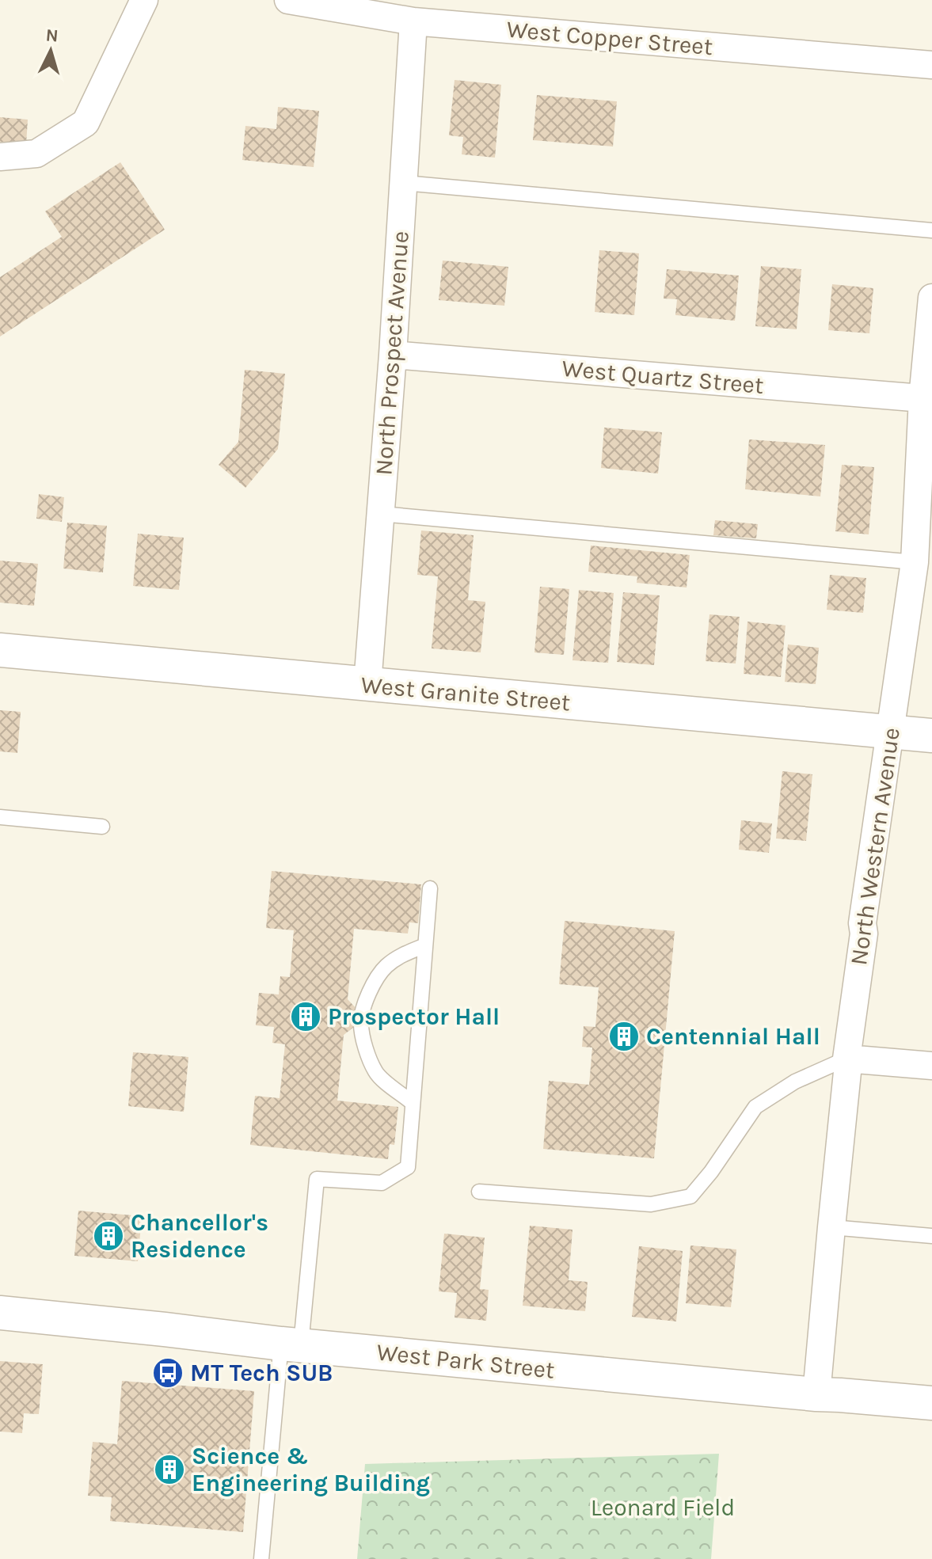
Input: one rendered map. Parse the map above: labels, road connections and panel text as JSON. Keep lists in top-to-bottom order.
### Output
{
  "streets": {
    "street": [
      "West Copper Street",
      "North Prospect Avenue",
      "West Quartz Street",
      "West Granite Street",
      "North Western Avenue",
      "West Park Street"
    ]
  },
  "crossings": [
    ["West Copper Street", "North Prospect Avenue"],
    ["North Prospect Avenue", "West Quartz Street"],
    ["North Prospect Avenue", "West Granite Street"],
    ["West Quartz Street", "North Western Avenue"],
    ["West Granite Street", "North Western Avenue"],
    ["North Western Avenue", "West Park Street"]
  ],
  "parks": ["Leonard Field"],
  "places": {
    "building": [
      "Prospector Hall",
      "Centennial Hall",
      "Chancellor's Residence",
      "Science & Engineering Building"
    ],
    "bus stop": ["MT Tech SUB"]
  },
  "north": "top"
}
